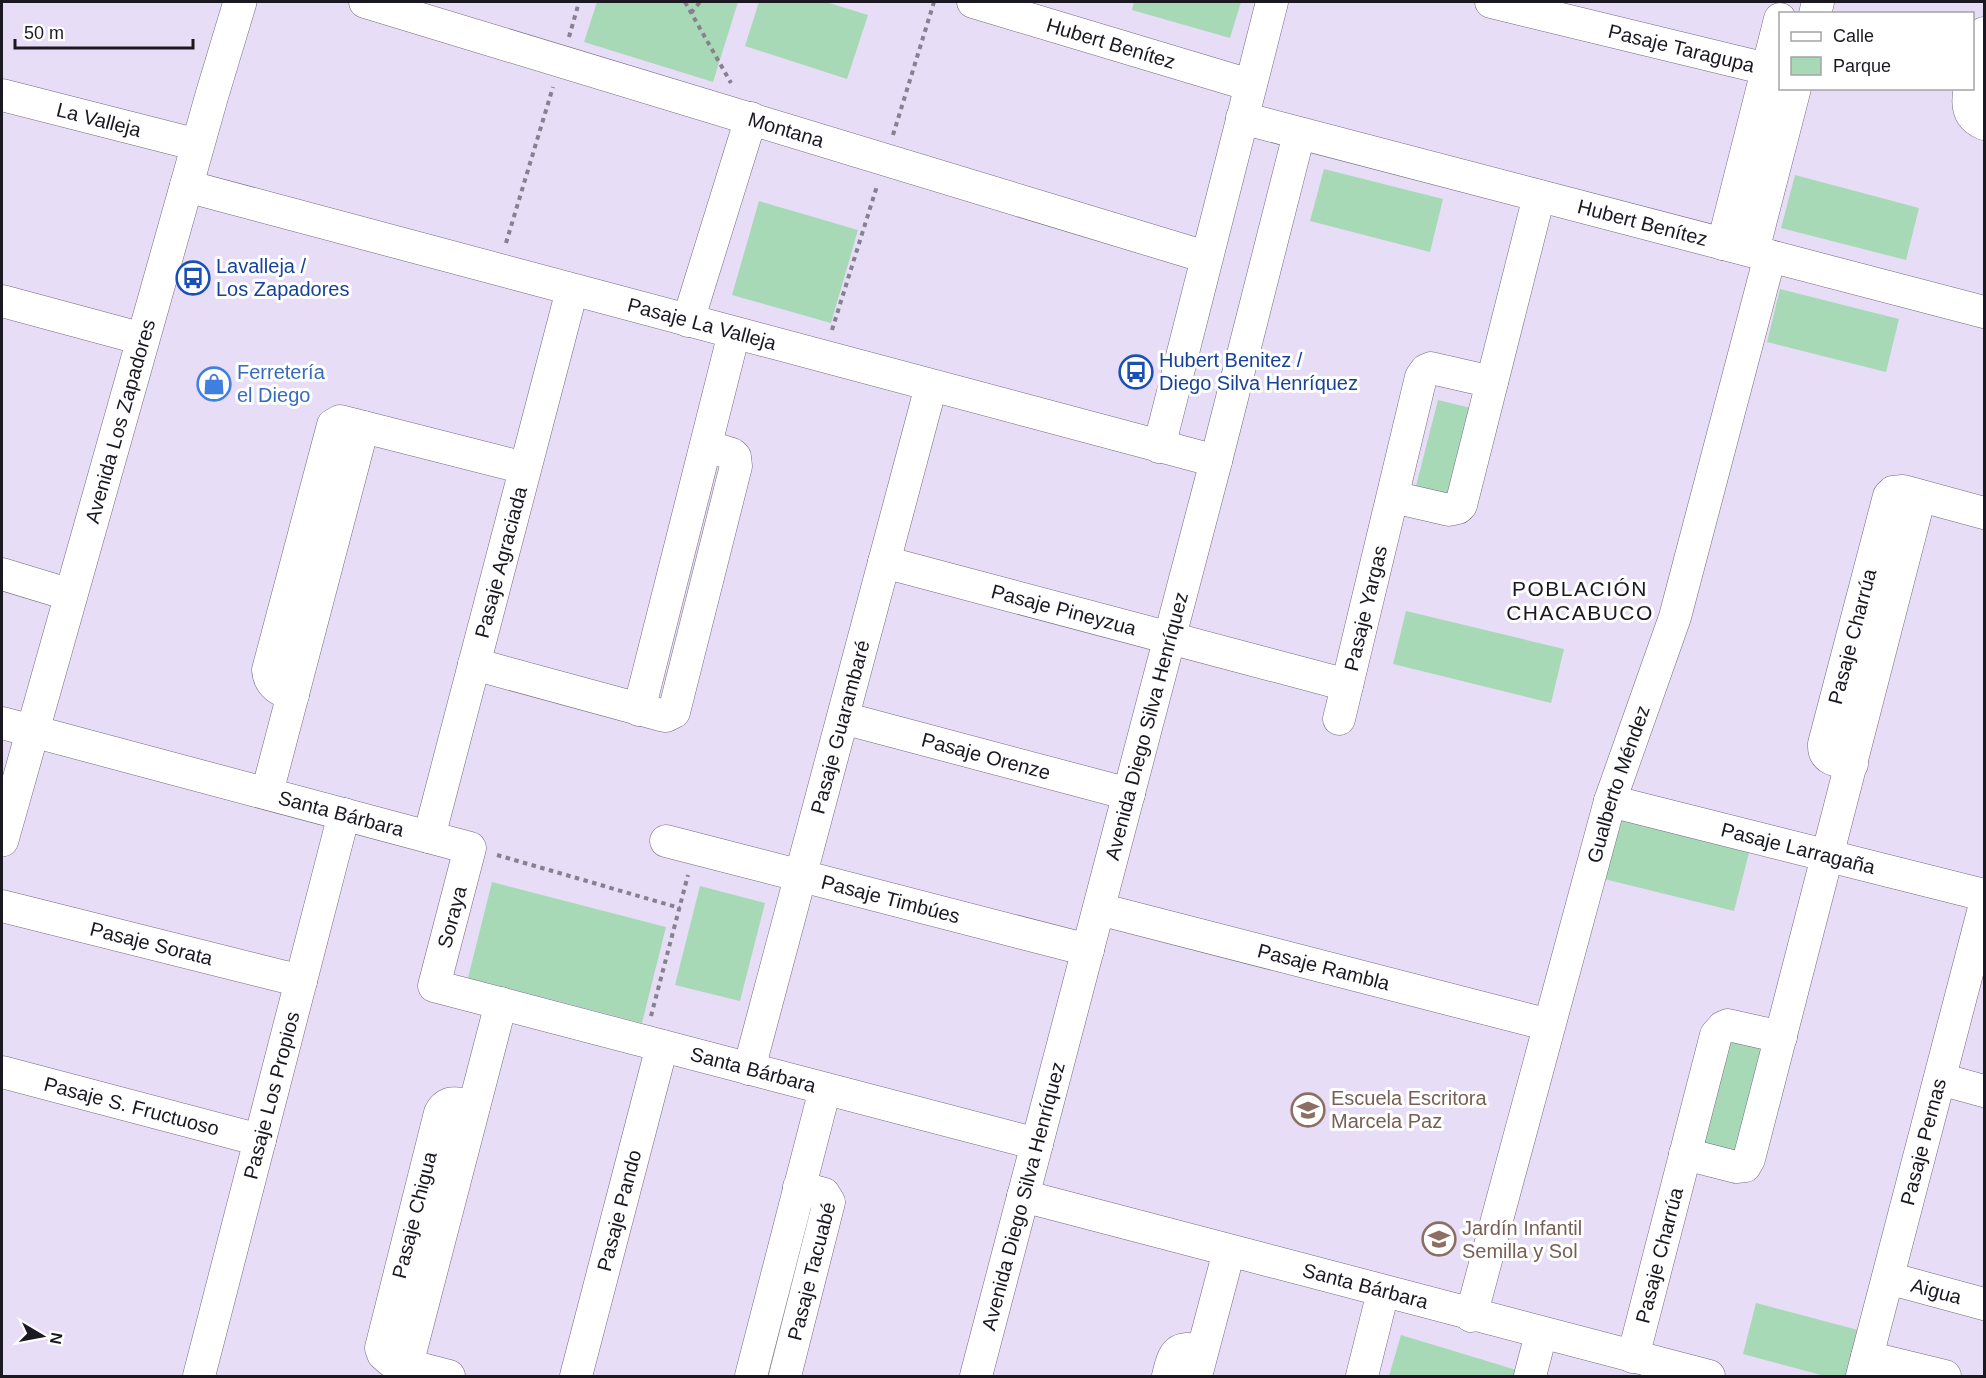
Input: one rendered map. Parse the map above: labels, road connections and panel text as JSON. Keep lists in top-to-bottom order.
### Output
{
  "streets": {
    "main road": ["Avenida Los Zapadores"],
    "street": [
      "Hubert Benítez",
      "Pasaje Taragupa",
      "La Valleja",
      "Montana",
      "Pasaje La Valleja",
      "Pasaje Agraciada",
      "Pasaje Yargas",
      "Pasaje Pineyzua",
      "Pasaje Charrúa",
      "Pasaje Guarambaré",
      "Avenida Diego Silva Henríquez",
      "Pasaje Orenze",
      "Gualberto Méndez",
      "Santa Bárbara",
      "Pasaje Larragaña",
      "Pasaje Timbúes",
      "Soraya",
      "Pasaje Sorata",
      "Pasaje Rambla",
      "Pasaje Los Propios",
      "Pasaje S. Fructuoso",
      "Pasaje Pernas",
      "Pasaje Pando",
      "Pasaje Chigua",
      "Pasaje Tacuabé",
      "Aigua"
    ]
  },
  "crossings": [
    ["Hubert Benítez", "Avenida Diego Silva Henríquez"],
    ["Hubert Benítez", "Gualberto Méndez"],
    ["La Valleja", "Avenida Los Zapadores"],
    ["Pasaje La Valleja", "Avenida Los Zapadores"],
    ["Pasaje La Valleja", "Pasaje Agraciada"],
    ["Pasaje La Valleja", "Pasaje Guarambaré"],
    ["Pasaje La Valleja", "Avenida Diego Silva Henríquez"],
    ["Avenida Los Zapadores", "Santa Bárbara"],
    ["Pasaje Agraciada", "Santa Bárbara"],
    ["Pasaje Yargas", "Pasaje Pineyzua"],
    ["Pasaje Pineyzua", "Pasaje Guarambaré"],
    ["Pasaje Pineyzua", "Avenida Diego Silva Henríquez"],
    ["Pasaje Charrúa", "Santa Bárbara"],
    ["Pasaje Charrúa", "Pasaje Larragaña"],
    ["Pasaje Guarambaré", "Pasaje Orenze"],
    ["Pasaje Guarambaré", "Santa Bárbara"],
    ["Pasaje Guarambaré", "Pasaje Timbúes"],
    ["Avenida Diego Silva Henríquez", "Pasaje Orenze"],
    ["Avenida Diego Silva Henríquez", "Santa Bárbara"],
    ["Avenida Diego Silva Henríquez", "Pasaje Timbúes"],
    ["Avenida Diego Silva Henríquez", "Pasaje Rambla"],
    ["Gualberto Méndez", "Santa Bárbara"],
    ["Gualberto Méndez", "Pasaje Larragaña"],
    ["Gualberto Méndez", "Pasaje Rambla"],
    ["Santa Bárbara", "Soraya"],
    ["Santa Bárbara", "Pasaje Los Propios"],
    ["Santa Bárbara", "Pasaje Pando"],
    ["Santa Bárbara", "Pasaje Chigua"],
    ["Santa Bárbara", "Pasaje Tacuabé"],
    ["Pasaje Sorata", "Pasaje Los Propios"],
    ["Pasaje Los Propios", "Pasaje S. Fructuoso"],
    ["Pasaje Pernas", "Aigua"]
  ],
  "districts": ["POBLACIÓN CHACABUCO"],
  "places": {
    "bus stop": ["Lavalleja / Los Zapadores", "Hubert Benitez / Diego Silva Henríquez"],
    "shop": ["Ferretería el Diego"],
    "school or university": ["Escuela Escritora Marcela Paz", "Jardín Infantil Semilla y Sol"]
  },
  "legend": ["Calle", "Parque"],
  "scale_bar": "50 m",
  "north": "right"
}
